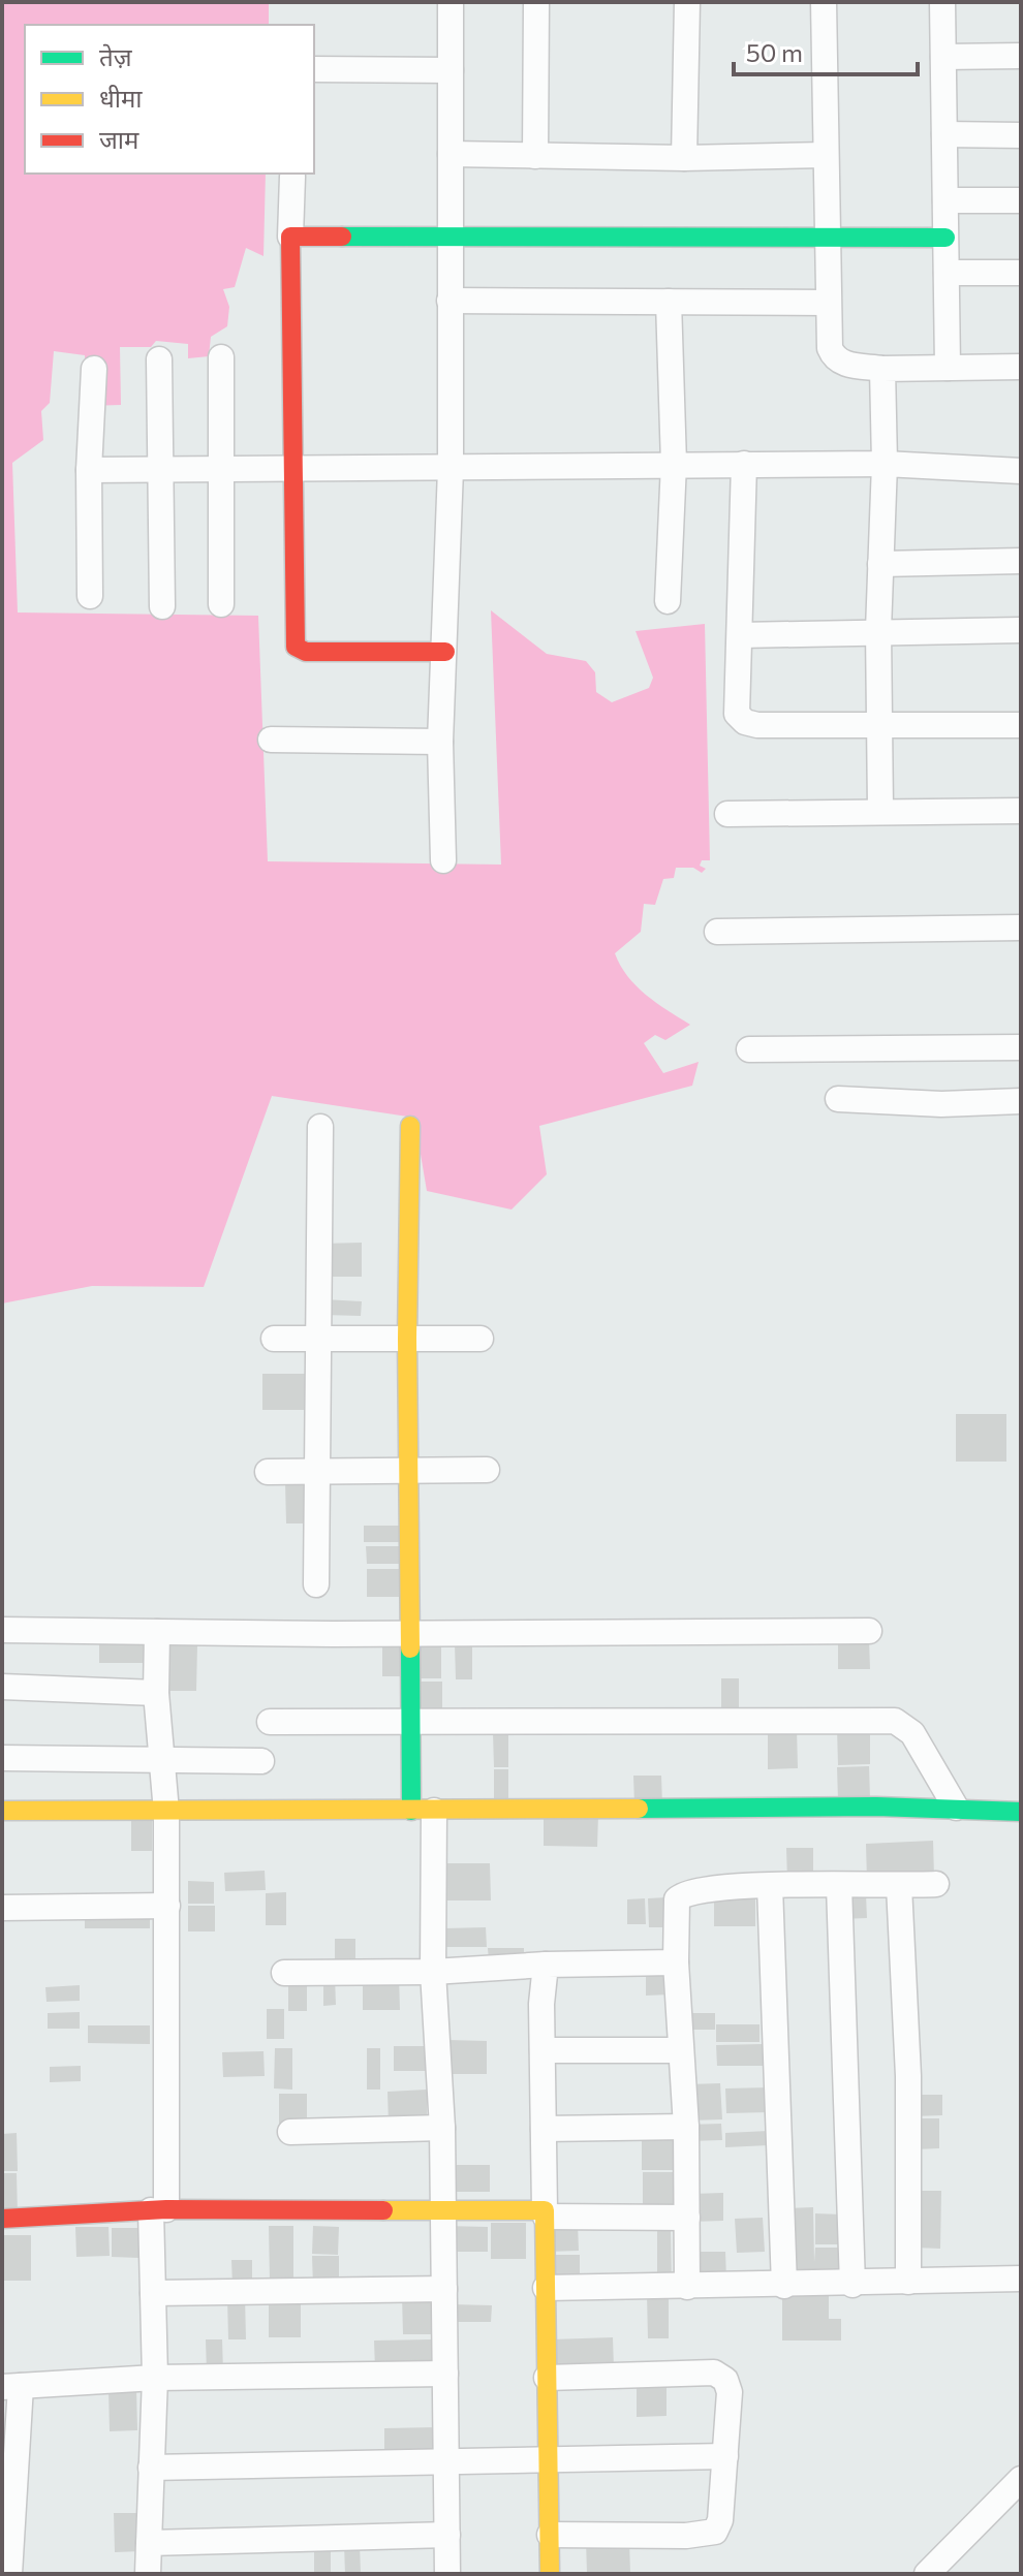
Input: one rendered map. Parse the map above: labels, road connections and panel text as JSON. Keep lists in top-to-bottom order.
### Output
{
  "legend": ["तेज़", "धीमा", "जाम"],
  "scale_bar": "50 m"
}
